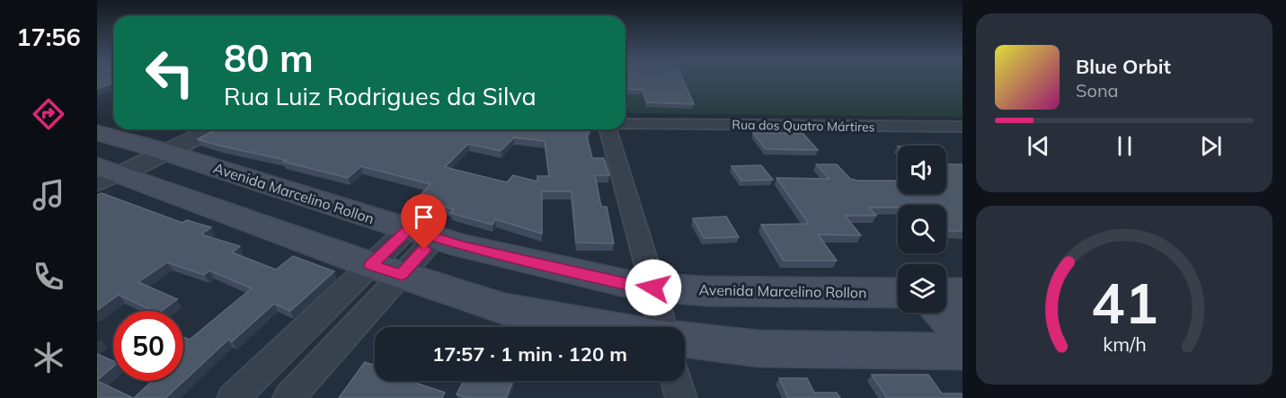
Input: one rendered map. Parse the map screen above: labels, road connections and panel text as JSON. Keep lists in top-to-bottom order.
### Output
{
  "streets": {
    "main road": ["Avenida Marcelino Rollon"],
    "street": ["Rua dos Quatro Mártires"]
  },
  "page": {
    "tabs": "17:56",
    "turn": ["80 m", "Rua Luiz Rodrigues da Silva"],
    "song": ["Blue Orbit", "Sona"],
    "limit": "50",
    "trip": "17:57 · 1 min · 120 m",
    "gauge": ["41", "km/h"]
  }
}
